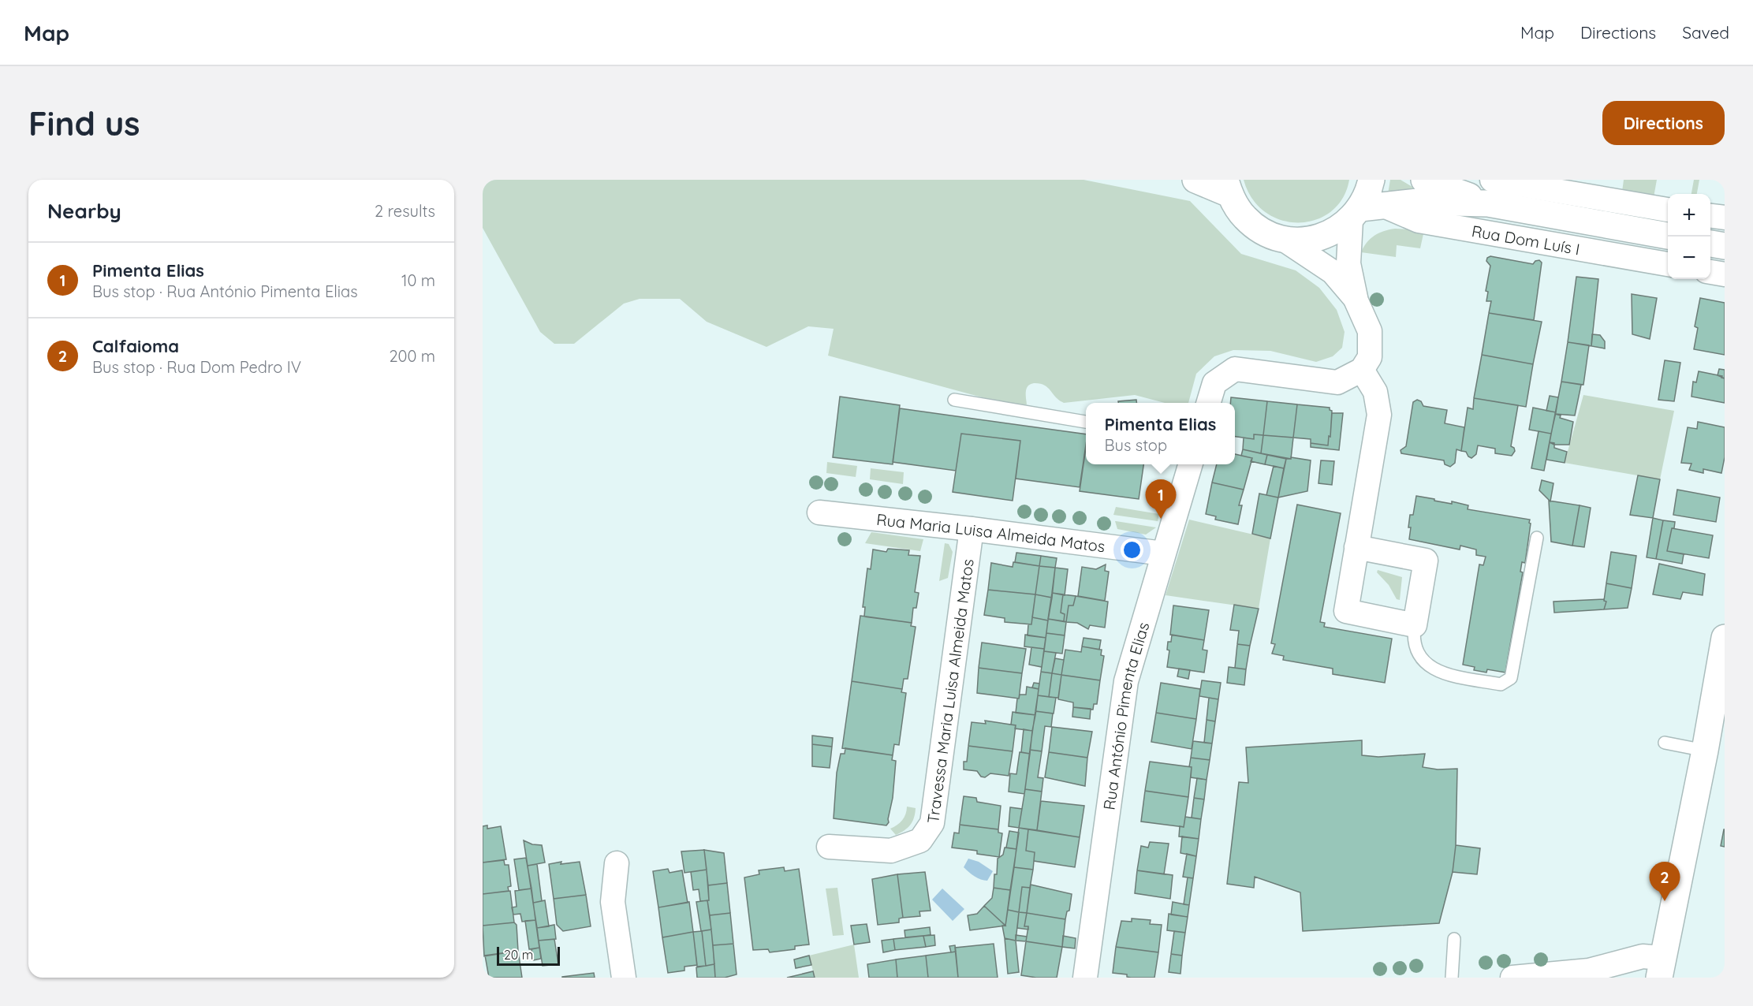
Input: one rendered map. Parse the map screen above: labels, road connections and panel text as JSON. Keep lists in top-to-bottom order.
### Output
{
  "streets": {
    "main road": ["Rua Dom Luís I"],
    "street": ["Rua Maria Luisa Almeida Matos", "Travessa Maria Luisa Almeida Matos", "Rua António Pimenta Elias"]
  },
  "crossings": [
    ["Rua Maria Luisa Almeida Matos", "Travessa Maria Luisa Almeida Matos"],
    ["Rua Maria Luisa Almeida Matos", "Rua António Pimenta Elias"]
  ],
  "scale_bar": "20 m",
  "page": {
    "header": "Map",
    "nav": ["Map", "Directions", "Saved"],
    "buttons": "Directions",
    "title": "Find us",
    "heading": ["Nearby", "2 results"],
    "map_buttons": ["+", "−"],
    "list": [
      {
        "mark": "1",
        "name": "Pimenta Elias",
        "note": "Bus stop · Rua António Pimenta Elias",
        "value": "10 m"
      },
      {
        "mark": "2",
        "name": "Calfaioma",
        "note": "Bus stop · Rua Dom Pedro IV",
        "value": "200 m"
      }
    ],
    "popup": ["Pimenta Elias", "Bus stop"],
    "pins": ["1", "2"],
    "scale": "20 m"
  }
}
